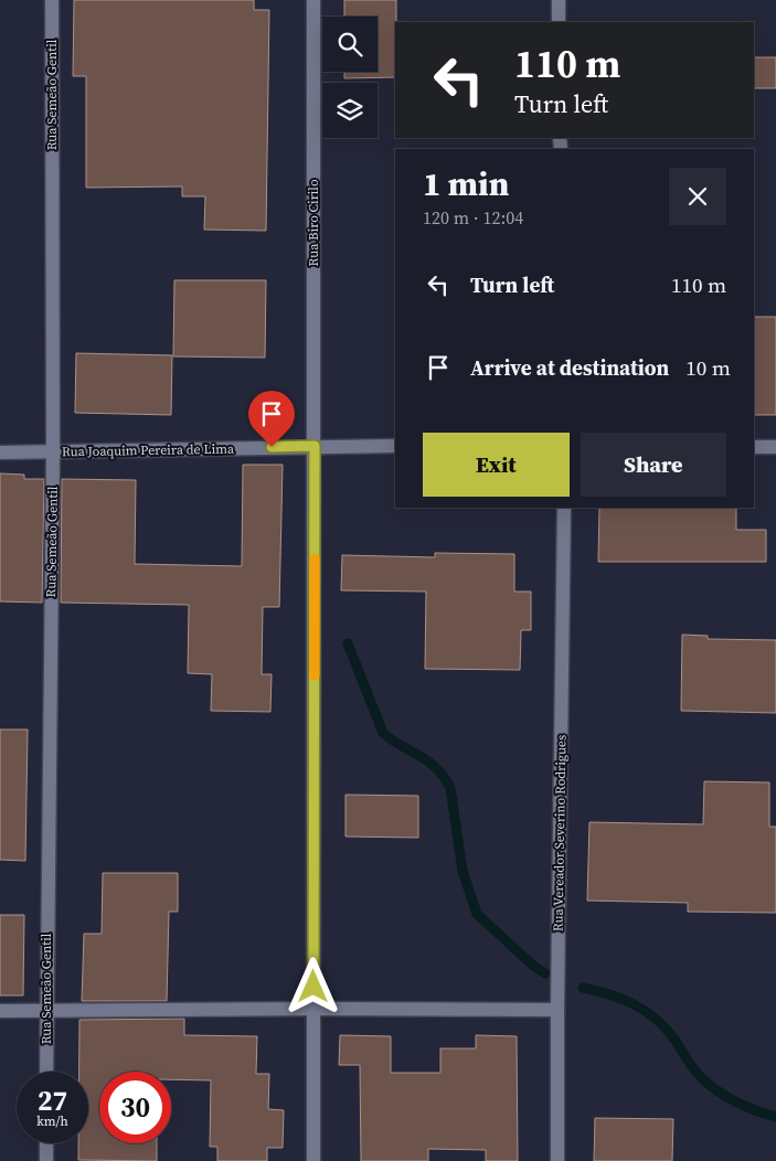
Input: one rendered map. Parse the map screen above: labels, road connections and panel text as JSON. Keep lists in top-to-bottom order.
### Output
{
  "streets": {
    "street": [
      "Rua Semeão Gentil",
      "Rua Biro Cirilo",
      "Rua Joaquim Pereira de Lima",
      "Rua Vereador Severino Rodrigues"
    ]
  },
  "crossings": [
    ["Rua Semeão Gentil", "Rua Joaquim Pereira de Lima"],
    ["Rua Biro Cirilo", "Rua Joaquim Pereira de Lima"]
  ],
  "page": {
    "turn": ["110 m", "Turn left"],
    "heading": ["1 min", "120 m · 12:04"],
    "list": [
      {
        "name": "Turn left",
        "value": "110 m"
      },
      {
        "name": "Arrive at destination",
        "value": "10 m"
      }
    ],
    "buttons": ["Exit", "Share"],
    "speed": "27 km/h",
    "limit": "30"
  }
}
